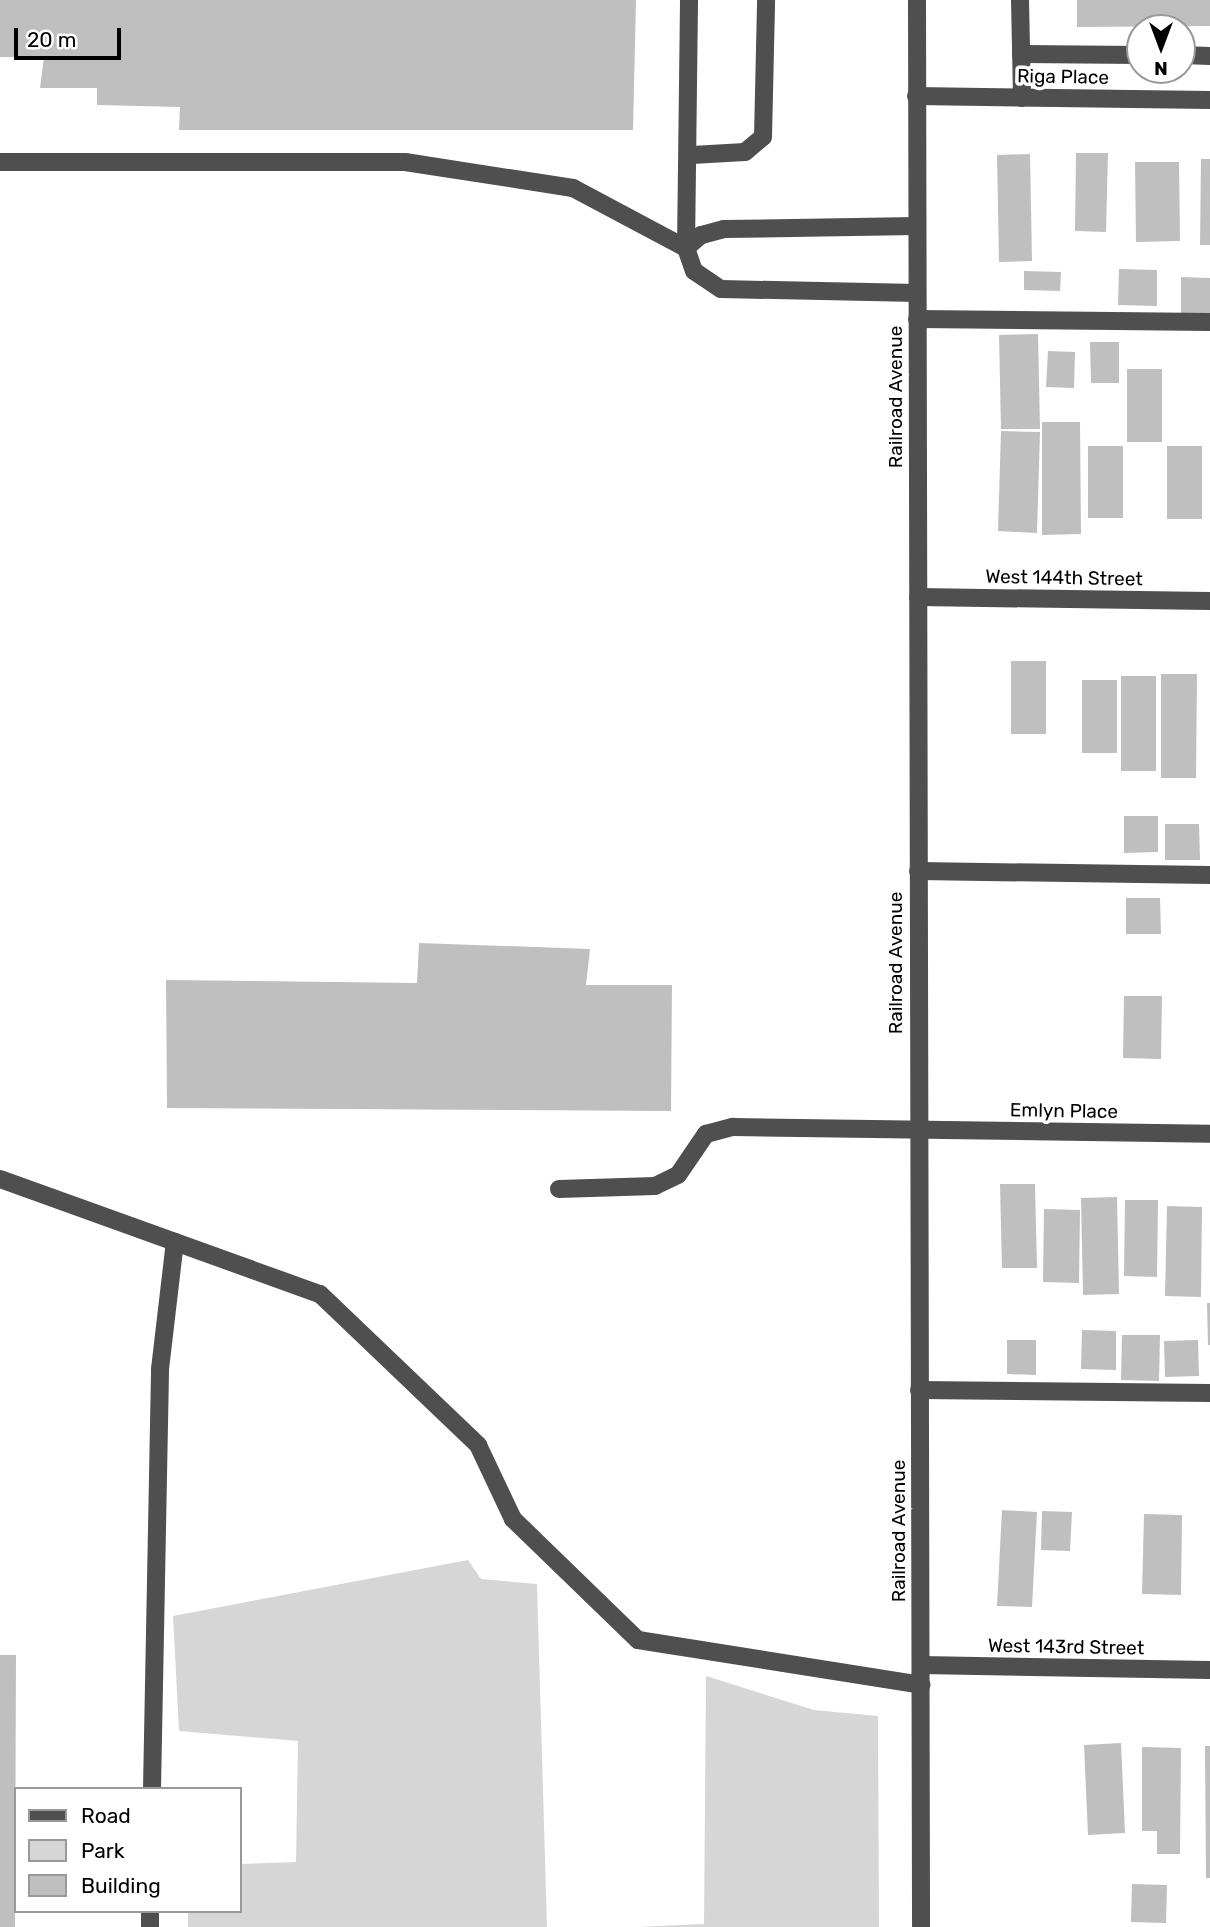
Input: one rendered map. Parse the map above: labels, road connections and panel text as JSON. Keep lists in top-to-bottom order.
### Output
{
  "streets": {
    "street": [
      "Riga Place",
      "Railroad Avenue",
      "West 144th Street",
      "Emlyn Place",
      "West 143rd Street"
    ]
  },
  "crossings": [
    ["Riga Place", "Railroad Avenue"],
    ["Railroad Avenue", "West 144th Street"],
    ["Railroad Avenue", "Emlyn Place"],
    ["Railroad Avenue", "West 143rd Street"]
  ],
  "legend": ["Road", "Park", "Building"],
  "scale_bar": "20 m",
  "north": "bottom"
}
